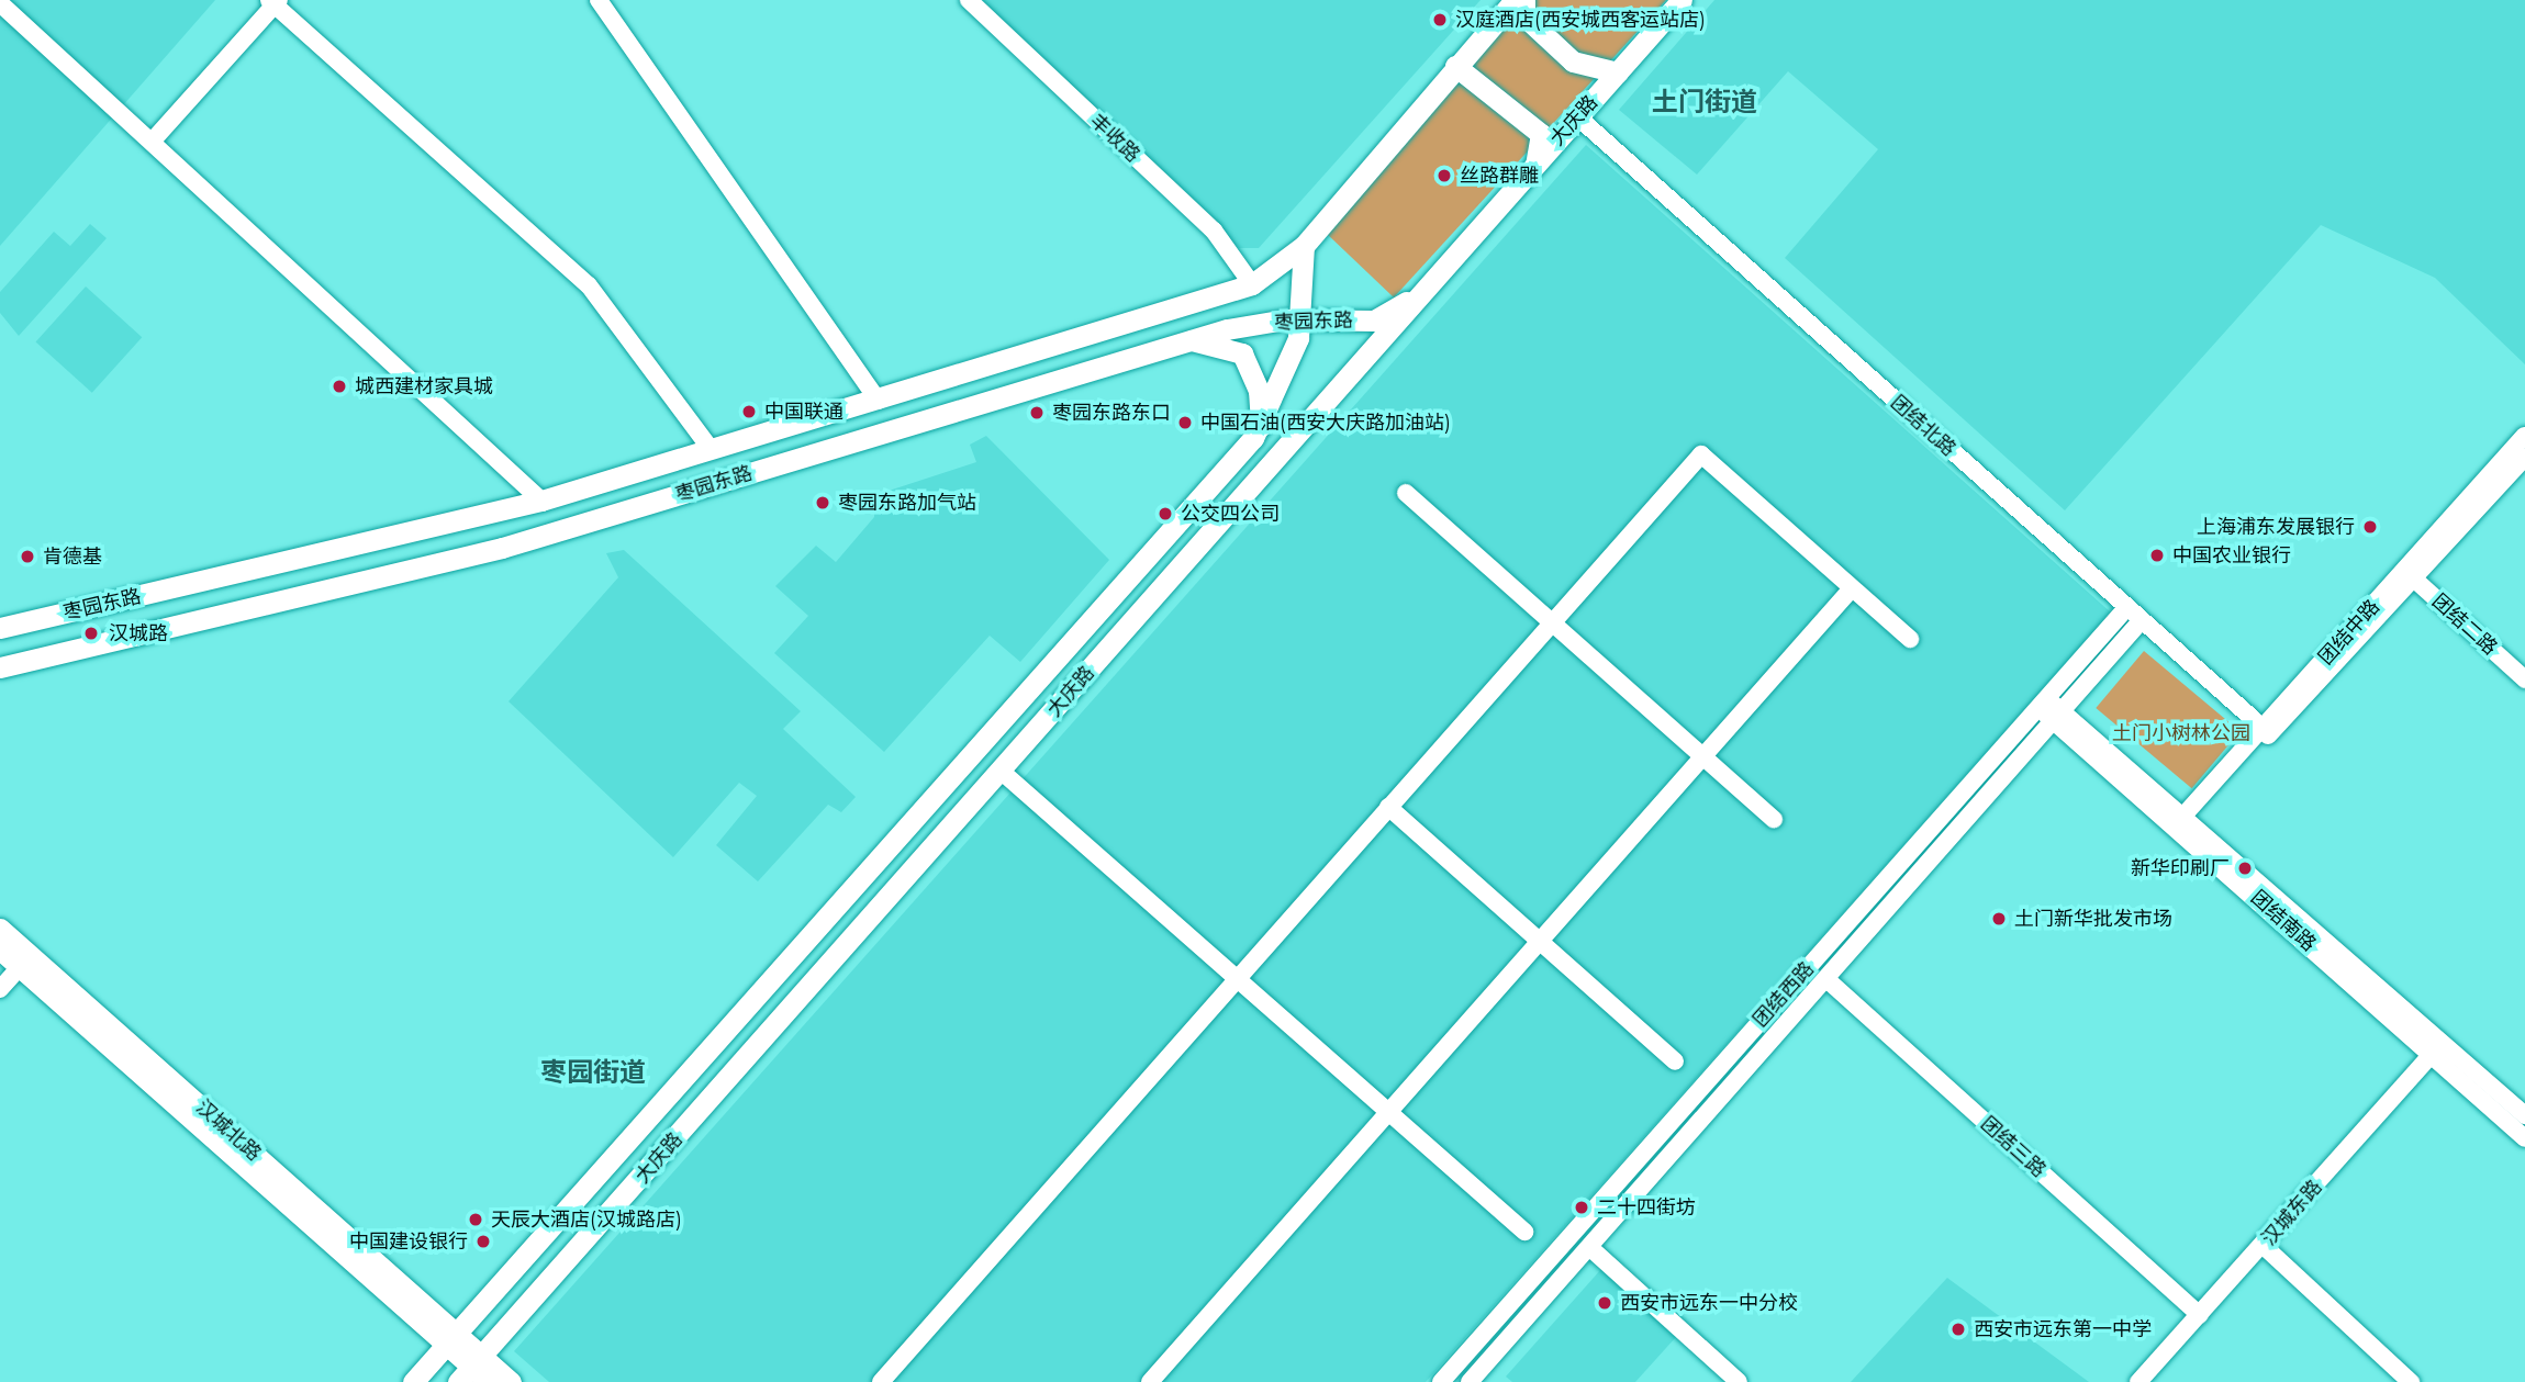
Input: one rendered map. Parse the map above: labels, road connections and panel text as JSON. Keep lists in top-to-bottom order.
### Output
{
  "streets": {
    "main road": ["大庆路", "枣园东路", "汉城北路"],
    "street": [
      "丰收路",
      "团结北路",
      "团结二路",
      "团结中路",
      "团结南路",
      "团结西路",
      "团结三路",
      "汉城东路"
    ]
  },
  "crossings": [
    ["大庆路", "枣园东路"],
    ["大庆路", "团结北路"],
    ["大庆路", "汉城北路"],
    ["丰收路", "枣园东路"],
    ["团结北路", "团结中路"],
    ["团结北路", "团结西路"],
    ["团结二路", "团结中路"],
    ["团结中路", "团结南路"],
    ["团结南路", "团结西路"],
    ["团结南路", "汉城东路"],
    ["团结西路", "团结三路"],
    ["团结三路", "汉城东路"]
  ],
  "districts": ["土门街道", "枣园街道"],
  "parks": ["土门小树林公园"],
  "places": [
    "汉庭酒店(西安城西客运站店)",
    "丝路群雕",
    "城西建材家具城",
    "中国联通",
    "枣园东路东口",
    "中国石油(西安大庆路加油站)",
    "枣园东路加气站",
    "公交四公司",
    "上海浦东发展银行",
    "中国农业银行",
    "肯德基",
    "汉城路",
    "新华印刷厂",
    "土门新华批发市场",
    "二十四街坊",
    "天辰大酒店(汉城路店)",
    "中国建设银行",
    "西安市远东一中分校",
    "西安市远东第一中学"
  ]
}
